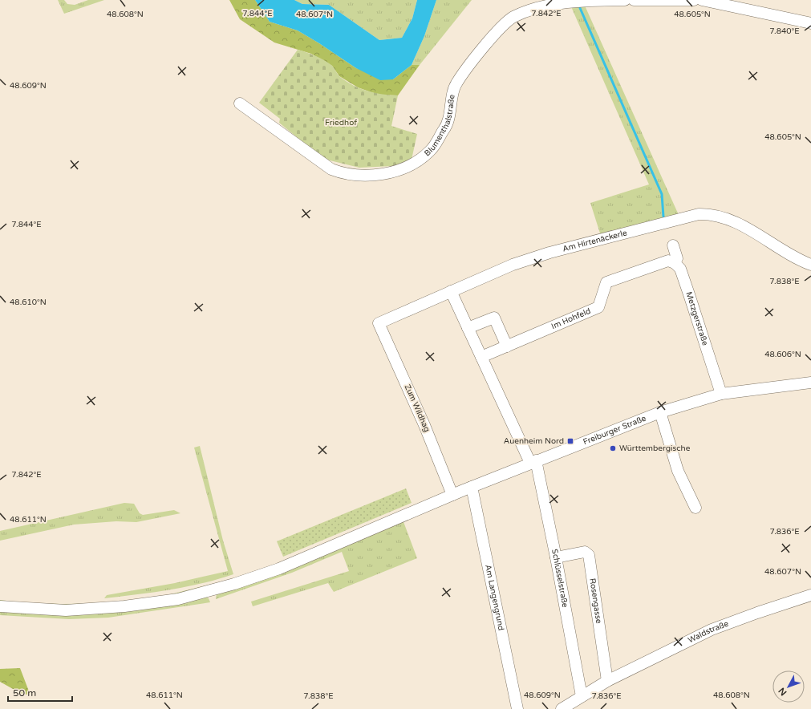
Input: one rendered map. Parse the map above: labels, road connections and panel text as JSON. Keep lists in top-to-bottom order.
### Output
{
  "streets": {
    "street": [
      "Blumenthalstraße",
      "Am Hirtenäckerle",
      "Metzgerstraße",
      "Im Hohfeld",
      "Zum Wildhag",
      "Freiburger Straße",
      "Schlüsselstraße",
      "Am Langengrund",
      "Rosengasse",
      "Waldstraße"
    ]
  },
  "crossings": [
    ["Am Hirtenäckerle", "Zum Wildhag"],
    ["Metzgerstraße", "Im Hohfeld"],
    ["Metzgerstraße", "Freiburger Straße"],
    ["Zum Wildhag", "Freiburger Straße"],
    ["Freiburger Straße", "Schlüsselstraße"],
    ["Freiburger Straße", "Am Langengrund"],
    ["Schlüsselstraße", "Rosengasse"],
    ["Schlüsselstraße", "Waldstraße"],
    ["Rosengasse", "Waldstraße"]
  ],
  "parks": ["Friedhof"],
  "places": {
    "transit": ["Auenheim Nord"],
    "other": ["Württembergische"]
  },
  "scale_bar": "50 m",
  "north": "bottom left",
  "coordinates": [
    "7.844°E",
    "7.842°E",
    "48.608°N",
    "48.607°N",
    "48.605°N",
    "7.840°E",
    "48.609°N",
    "7.838°E",
    "48.610°N",
    "48.606°N",
    "48.611°N",
    "7.836°E"
  ]
}
